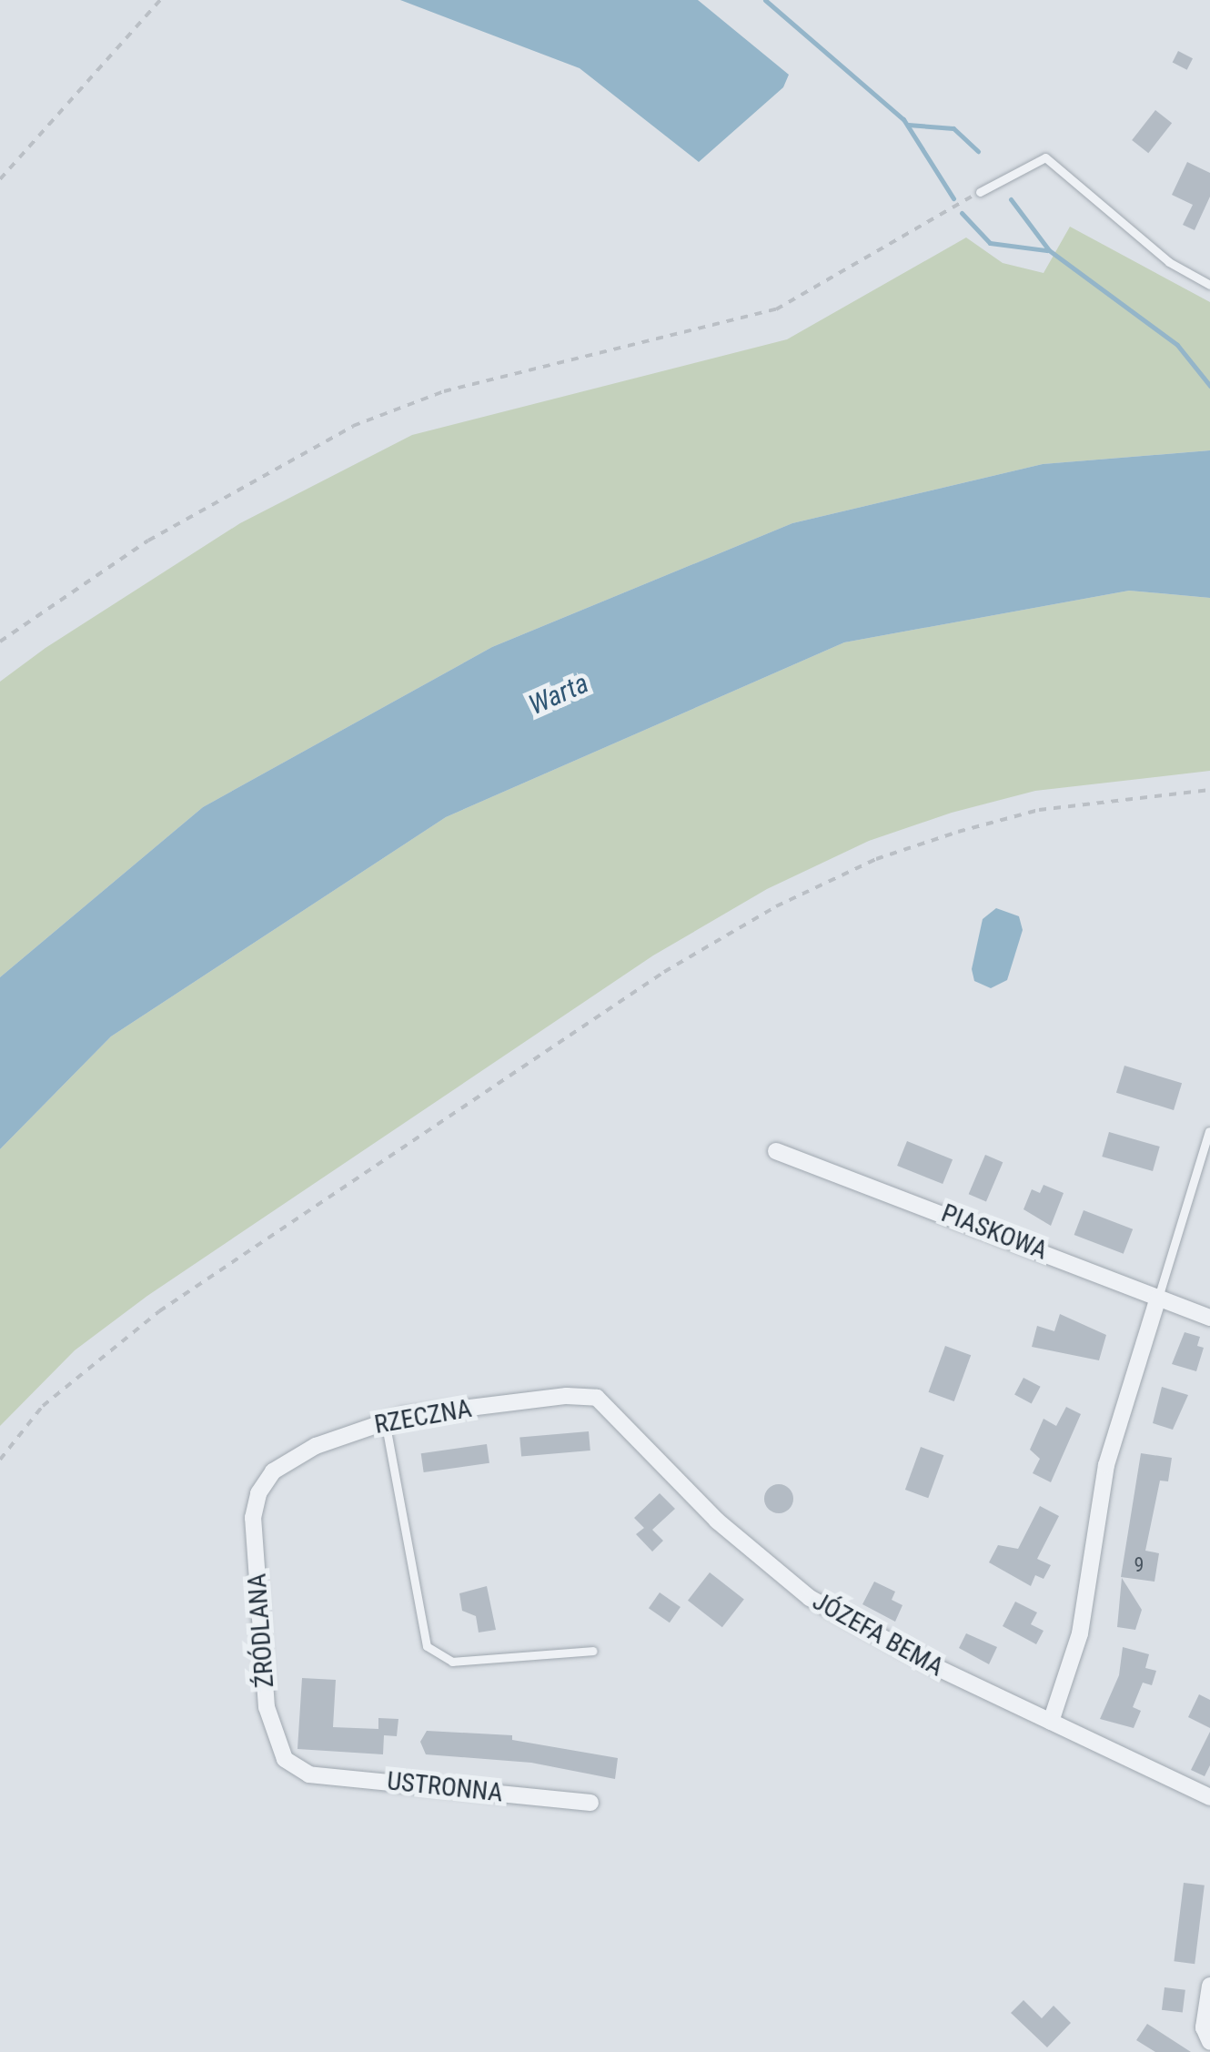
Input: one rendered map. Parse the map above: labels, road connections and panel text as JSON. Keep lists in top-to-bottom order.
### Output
{
  "streets": {
    "street": [
      "PIASKOWA",
      "RZECZNA",
      "ŹRÓDLANA",
      "JÓZEFA BEMA",
      "USTRONNA"
    ]
  },
  "crossings": [
    ["RZECZNA", "ŹRÓDLANA"],
    ["RZECZNA", "JÓZEFA BEMA"],
    ["ŹRÓDLANA", "USTRONNA"]
  ],
  "water": ["Warta"],
  "house_numbers": ["9"]
}
